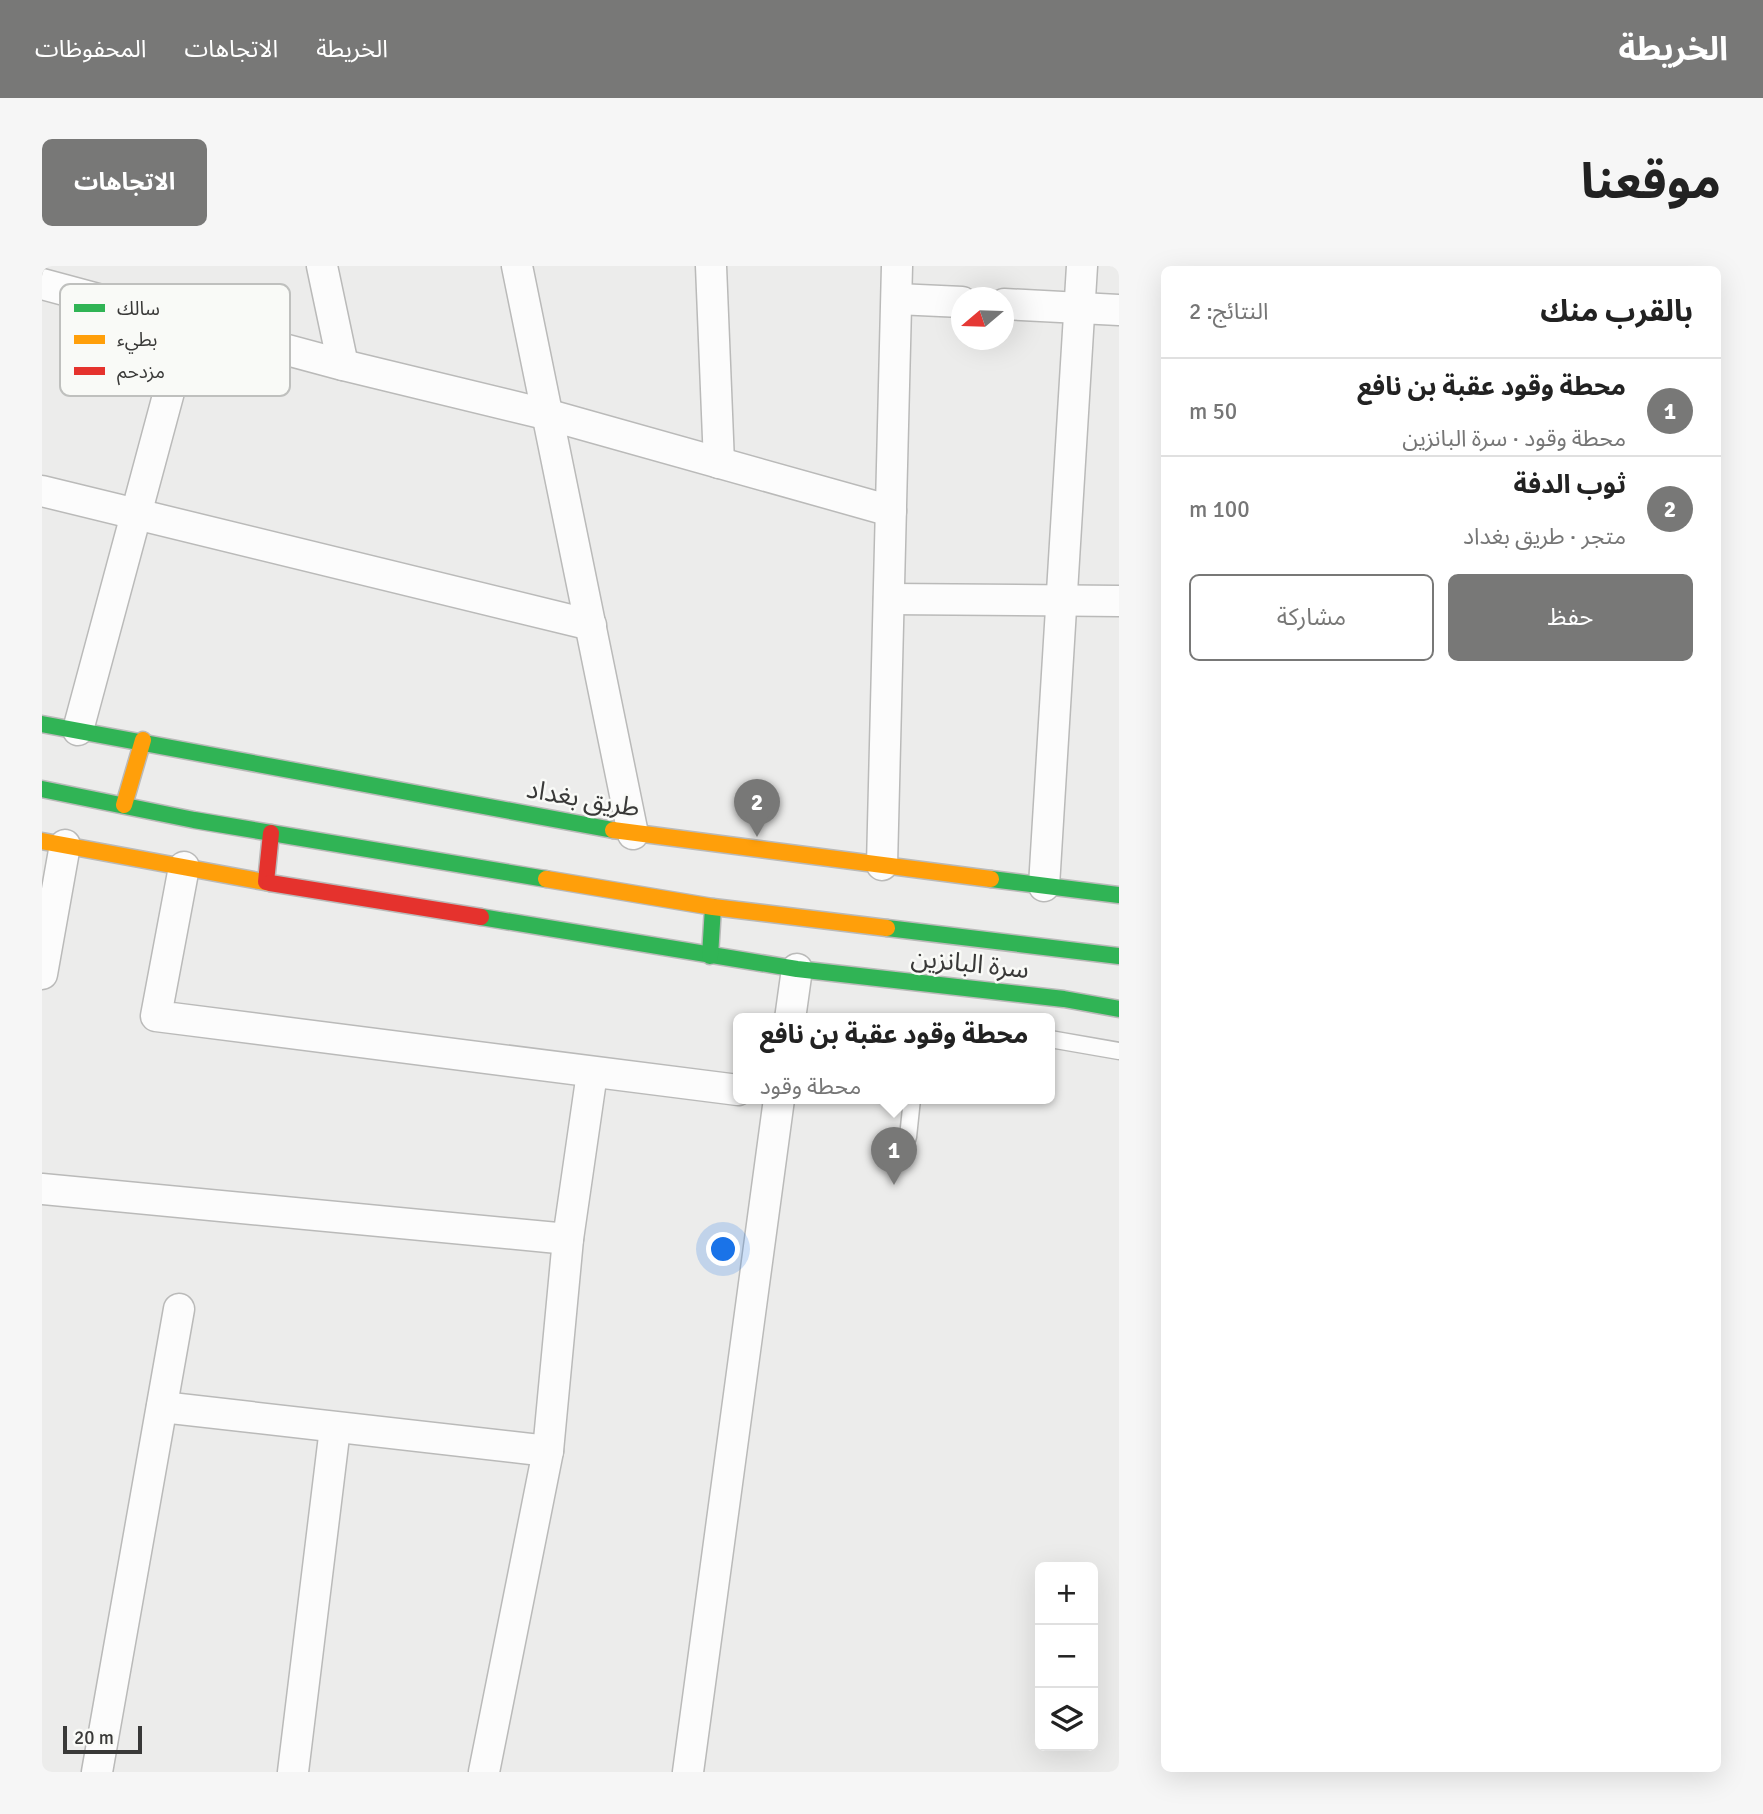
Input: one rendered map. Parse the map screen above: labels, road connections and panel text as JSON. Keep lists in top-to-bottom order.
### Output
{
  "streets": {
    "main road": ["طريق بغداد", "سرة البانزين"]
  },
  "legend": ["سالك", "بطيء", "مزدحم"],
  "scale_bar": "20 m",
  "north": "left",
  "page": {
    "header": "الخريطة",
    "nav": ["الخريطة", "الاتجاهات", "المحفوظات"],
    "title": "موقعنا",
    "buttons": [
      "الاتجاهات",
      ["حفظ", "مشاركة"]
    ],
    "heading": ["بالقرب منك", "النتائج: 2"],
    "list": [
      {
        "mark": "1",
        "name": "محطة وقود عقبة بن نافع",
        "note": "محطة وقود · سرة البانزين",
        "value": "50 m"
      },
      {
        "mark": "2",
        "name": "ثوب الدفة",
        "note": "متجر · طريق بغداد",
        "value": "100 m"
      }
    ],
    "pins": ["2", "1"],
    "popup": ["محطة وقود عقبة بن نافع", "محطة وقود"],
    "map_buttons": ["+", "−"],
    "scale": "20 m"
  }
}
